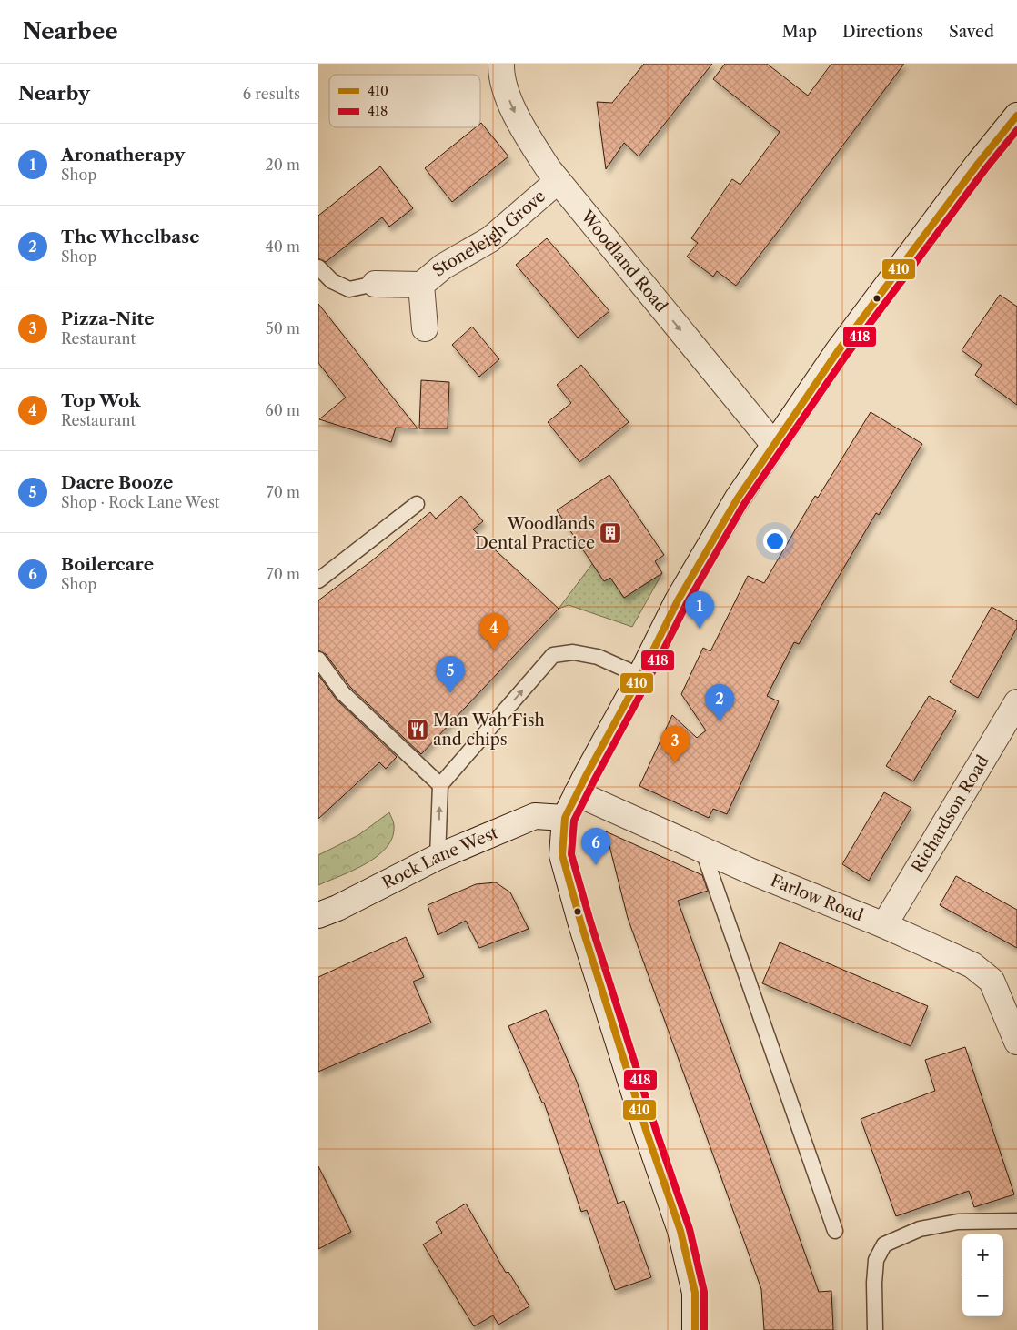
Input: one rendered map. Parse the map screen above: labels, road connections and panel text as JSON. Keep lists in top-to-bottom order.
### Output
{
  "streets": {
    "street": [
      "Stoneleigh Grove",
      "Woodland Road",
      "Richardson Road",
      "Rock Lane West",
      "Farlow Road"
    ]
  },
  "crossings": [
    ["Stoneleigh Grove", "Woodland Road"],
    ["Richardson Road", "Farlow Road"]
  ],
  "one_way": ["Woodland Road"],
  "places": {
    "building": ["Woodlands Dental Practice"],
    "restaurant": ["Man Wah Fish and chips"]
  },
  "lines": ["transit line 410", "transit line 418"],
  "legend": ["410", "418"],
  "page": {
    "header": "Nearbee",
    "nav": ["Map", "Directions", "Saved"],
    "heading": ["Nearby", "6 results"],
    "list": [
      {
        "mark": "1",
        "name": "Aronatherapy",
        "note": "Shop",
        "value": "20 m"
      },
      {
        "mark": "2",
        "name": "The Wheelbase",
        "note": "Shop",
        "value": "40 m"
      },
      {
        "mark": "3",
        "name": "Pizza-Nite",
        "note": "Restaurant",
        "value": "50 m"
      },
      {
        "mark": "4",
        "name": "Top Wok",
        "note": "Restaurant",
        "value": "60 m"
      },
      {
        "mark": "5",
        "name": "Dacre Booze",
        "note": "Shop · Rock Lane West",
        "value": "70 m"
      },
      {
        "mark": "6",
        "name": "Boilercare",
        "note": "Shop",
        "value": "70 m"
      }
    ],
    "pins": [
      "1",
      "4",
      "5",
      "2",
      "3",
      "6"
    ],
    "map_buttons": ["+", "−"]
  }
}
